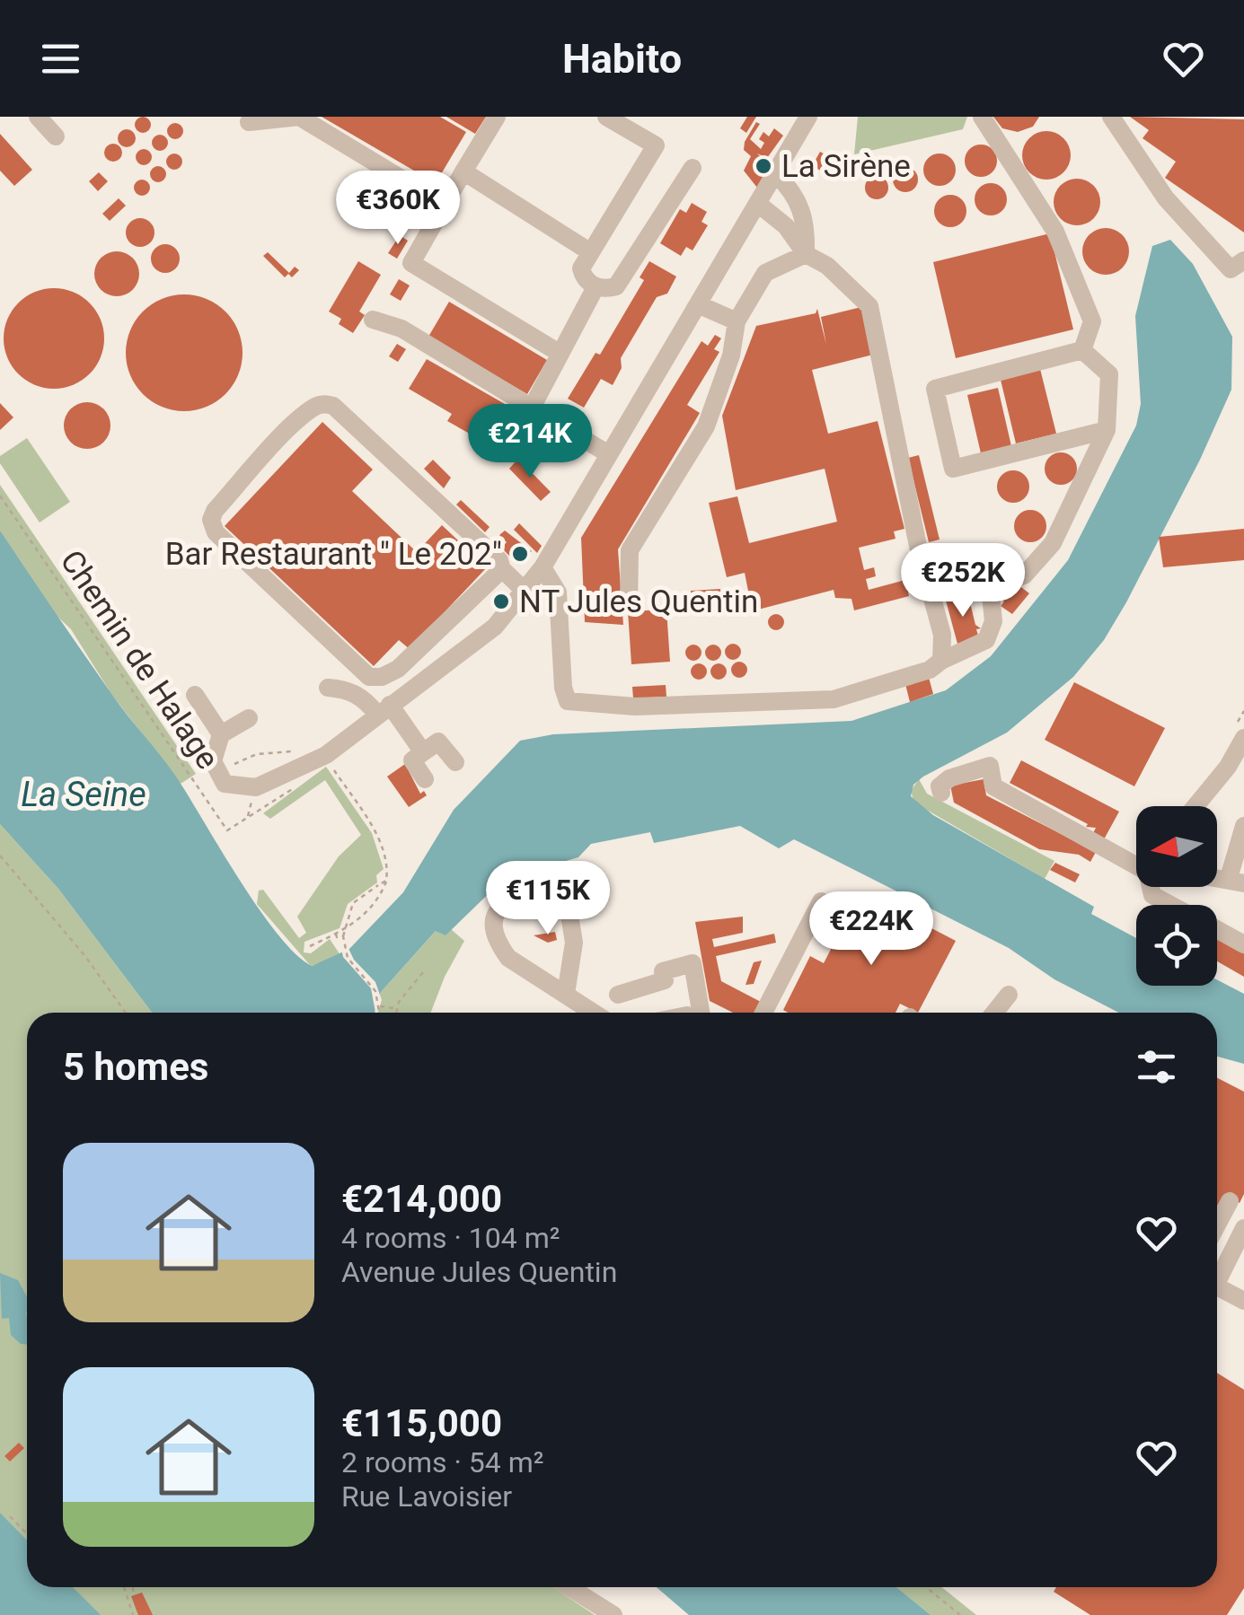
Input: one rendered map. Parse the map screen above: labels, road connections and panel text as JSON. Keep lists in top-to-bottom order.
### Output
{
  "streets": {
    "path": ["Chemin de Halage"]
  },
  "water": ["La Seine"],
  "places": ["La Sirène", "Bar Restaurant \" Le 202\"", "NT Jules Quentin"],
  "north": "left",
  "page": {
    "header": "Habito",
    "price": [
      "€360K",
      "€214K",
      "€252K",
      "€115K",
      "€224K"
    ],
    "heading": "5 homes",
    "list": [
      {
        "name": "€214,000",
        "note": "4 rooms · 104 m² · Avenue Jules Quentin"
      },
      {
        "name": "€115,000",
        "note": "2 rooms · 54 m² · Rue Lavoisier"
      }
    ]
  }
}
